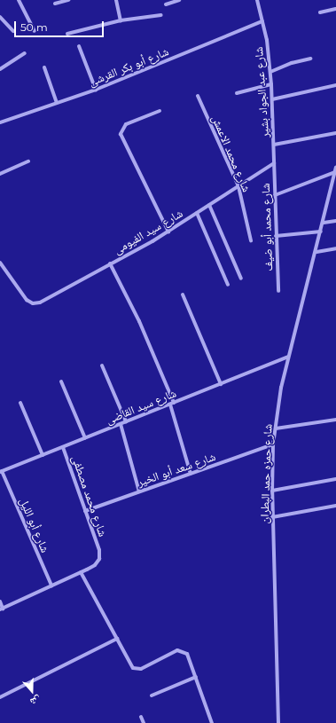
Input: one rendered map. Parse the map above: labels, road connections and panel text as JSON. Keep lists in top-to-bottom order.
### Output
{
  "streets": {
    "street": [
      "شارع أبو بكر القرشى",
      "شارع عبد الجواد بشير",
      "شارع محمد الاعمش",
      "شارع محمد أبو ضيف",
      "شارع سيد الفيومى",
      "شارع سيد القاضى",
      "شارع سعد أبو الخير",
      "شارع حمزه حمد البطران",
      "شارع محمد مصطفى",
      "شارع أبو الليل"
    ]
  },
  "crossings": [
    ["شارع أبو بكر القرشى", "شارع عبد الجواد بشير"],
    ["شارع عبد الجواد بشير", "شارع محمد أبو ضيف"],
    ["شارع عبد الجواد بشير", "شارع سيد الفيومى"],
    ["شارع محمد الاعمش", "شارع سيد الفيومى"],
    ["شارع محمد أبو ضيف", "شارع سيد الفيومى"],
    ["شارع سيد القاضى", "شارع حمزه حمد البطران"],
    ["شارع سيد القاضى", "شارع محمد مصطفى"],
    ["شارع سيد القاضى", "شارع أبو الليل"],
    ["شارع سعد أبو الخير", "شارع حمزه حمد البطران"],
    ["شارع سعد أبو الخير", "شارع محمد مصطفى"]
  ],
  "scale_bar": "50 m",
  "north": "bottom"
}
